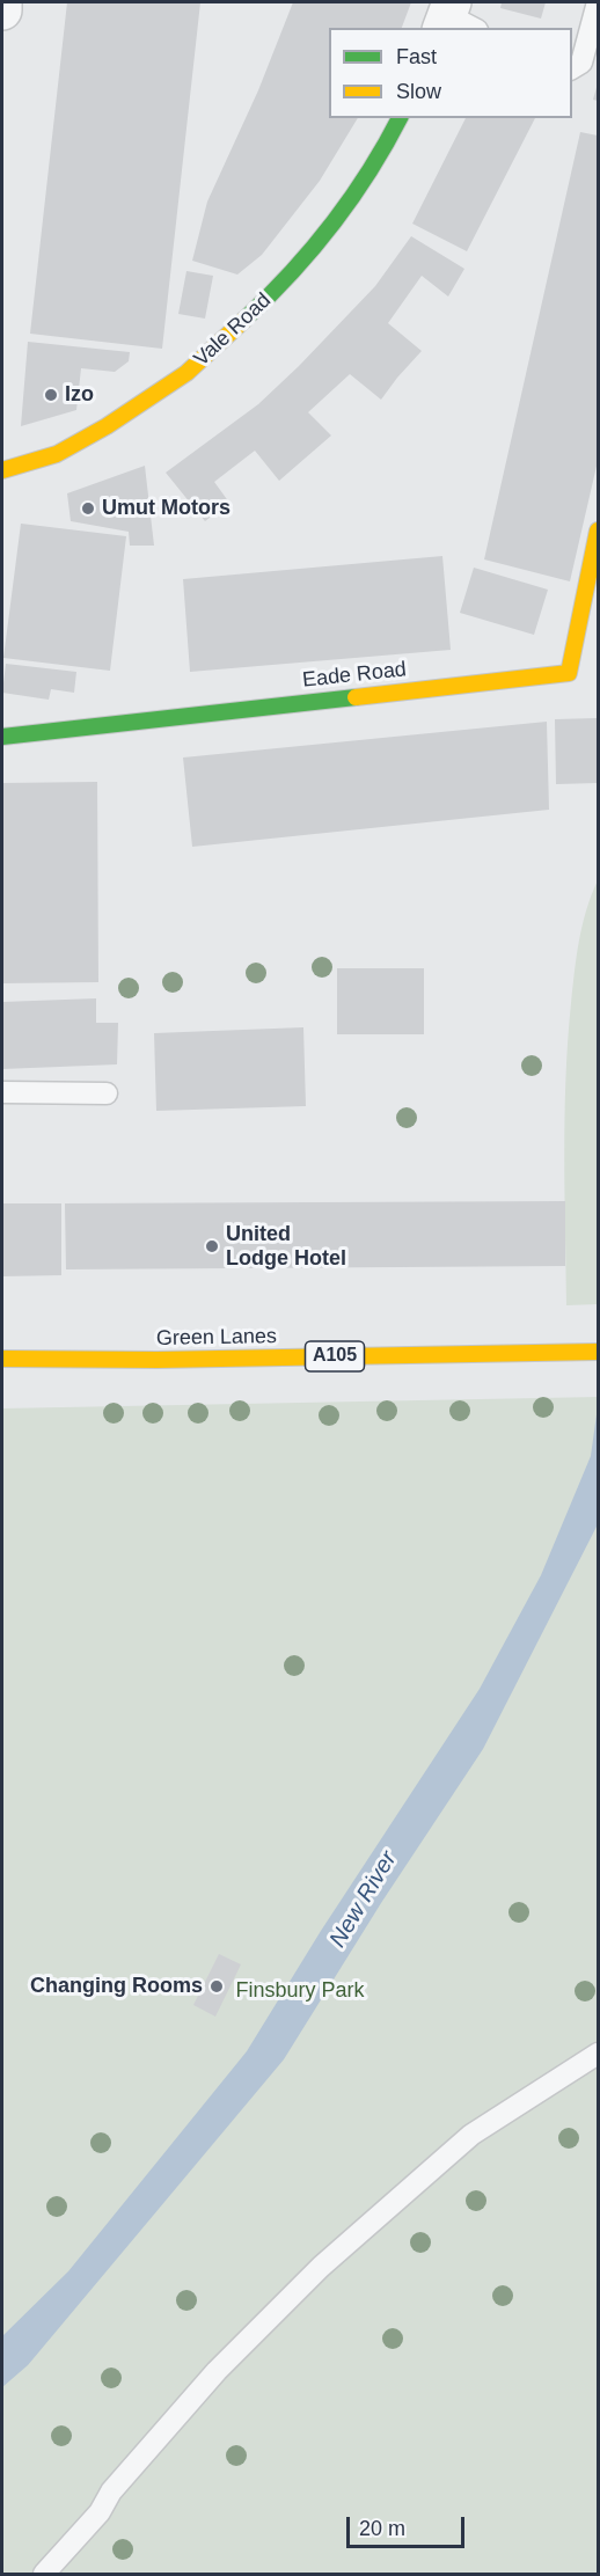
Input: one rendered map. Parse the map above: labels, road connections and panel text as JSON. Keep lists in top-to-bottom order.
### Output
{
  "streets": {
    "street": [
      "Vale Road",
      "Eade Road",
      "Green Lanes",
      "A105"
    ]
  },
  "water": ["New River"],
  "parks": ["Finsbury Park"],
  "places": [
    "Izo",
    "Umut Motors",
    "United Lodge Hotel",
    "Changing Rooms"
  ],
  "legend": ["Fast", "Slow"],
  "scale_bar": "20 m"
}
